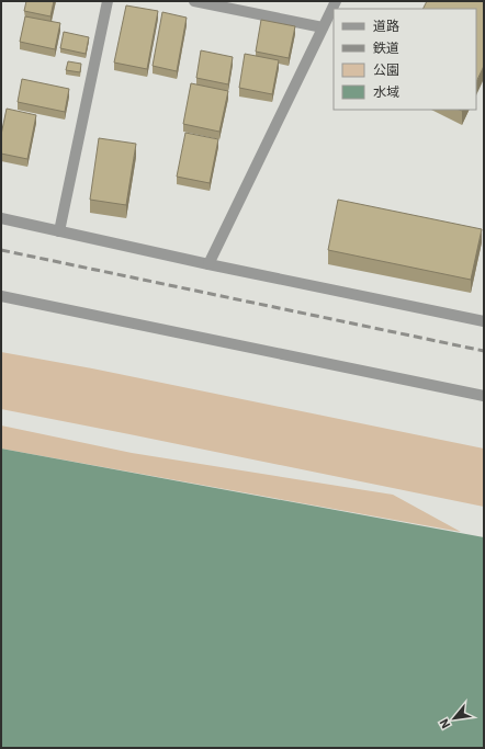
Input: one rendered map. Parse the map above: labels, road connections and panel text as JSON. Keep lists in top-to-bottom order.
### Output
{
  "legend": [
    "道路",
    "鉄道",
    "公園",
    "水域"
  ],
  "north": "bottom left"
}
